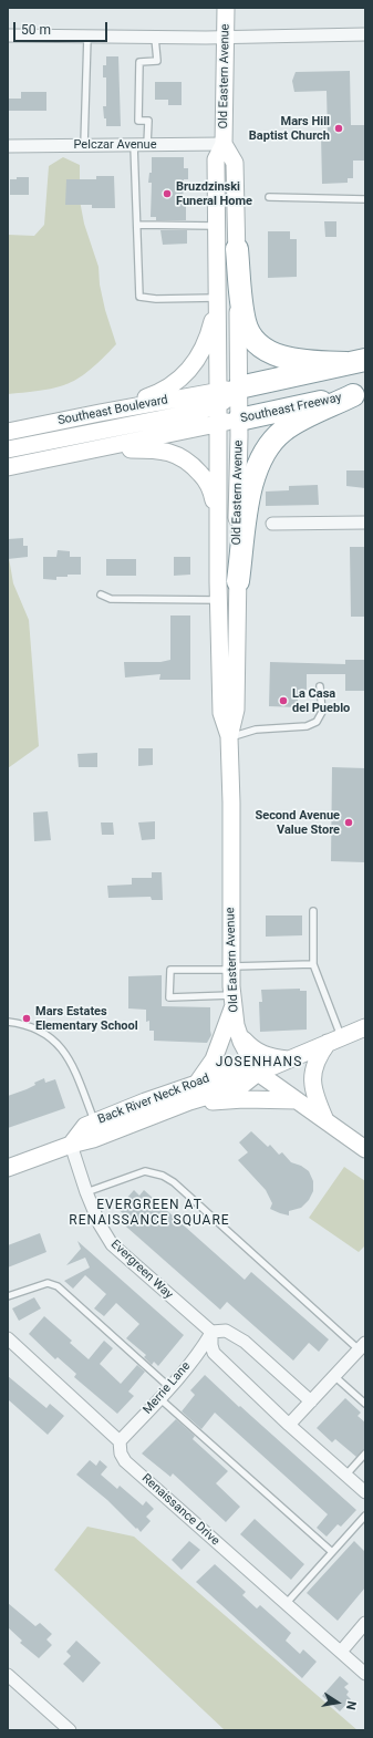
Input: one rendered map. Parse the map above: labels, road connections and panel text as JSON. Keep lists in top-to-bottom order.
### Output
{
  "streets": {
    "highway": ["Southeast Freeway"],
    "street": [
      "Old Eastern Avenue",
      "Pelczar Avenue",
      "Southeast Boulevard",
      "Back River Neck Road",
      "Evergreen Way",
      "Merrie Lane",
      "Renaissance Drive"
    ]
  },
  "crossings": [
    ["Old Eastern Avenue", "Pelczar Avenue"],
    ["Old Eastern Avenue", "Southeast Freeway"],
    ["Old Eastern Avenue", "Southeast Boulevard"],
    ["Old Eastern Avenue", "Back River Neck Road"],
    ["Back River Neck Road", "Evergreen Way"],
    ["Evergreen Way", "Merrie Lane"],
    ["Merrie Lane", "Renaissance Drive"]
  ],
  "districts": ["JOSENHANS", "EVERGREEN AT RENAISSANCE SQUARE"],
  "places": [
    "Mars Hill Baptist Church",
    "Bruzdzinski Funeral Home",
    "La Casa del Pueblo",
    "Second Avenue Value Store",
    "Mars Estates Elementary School"
  ],
  "scale_bar": "50 m",
  "north": "right"
}
